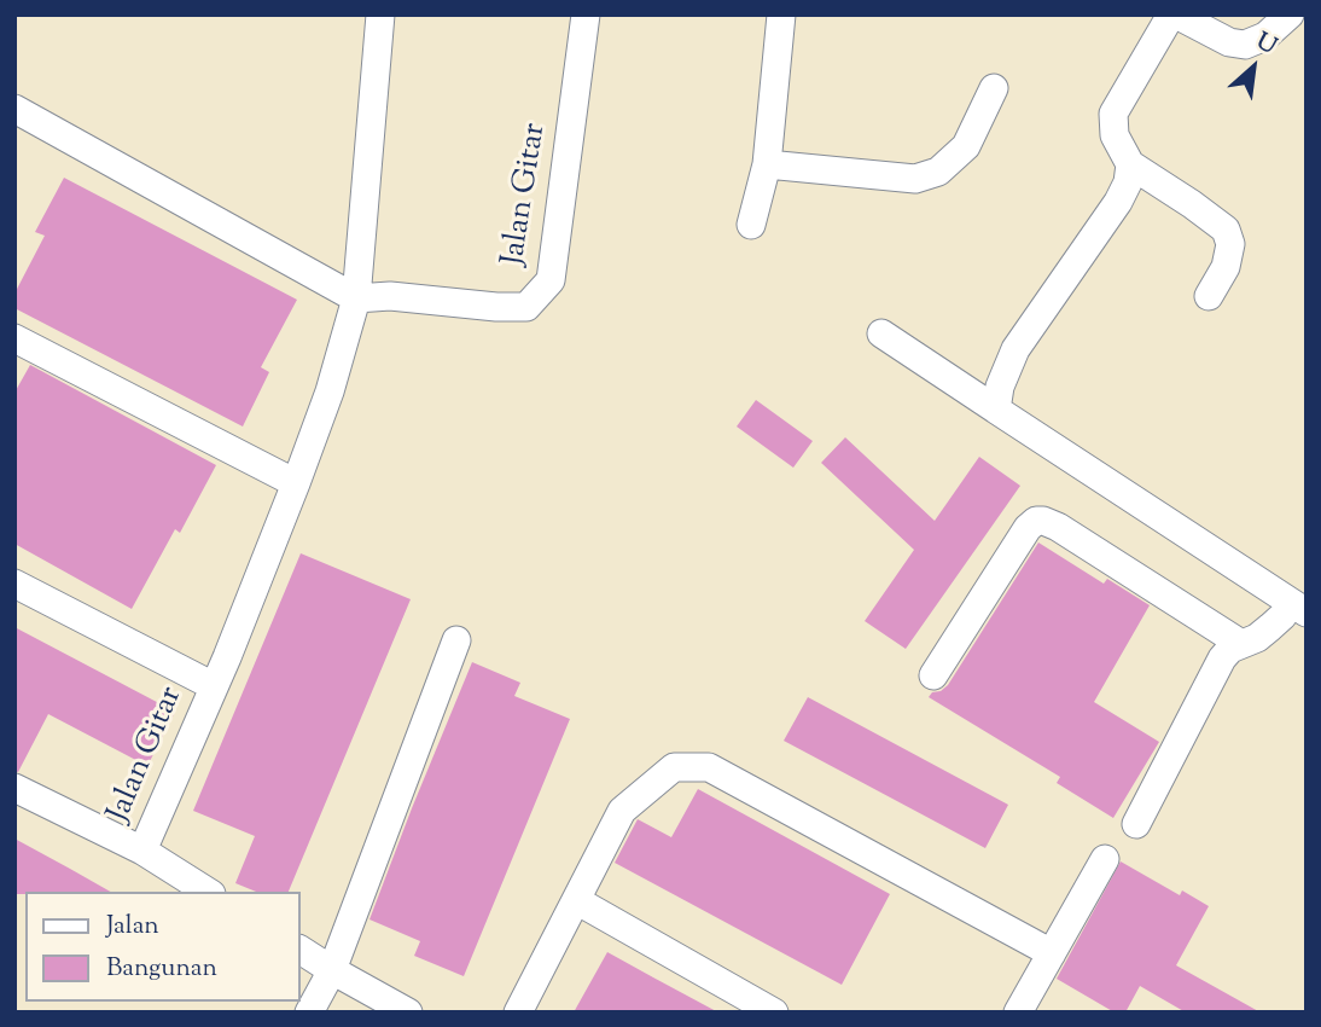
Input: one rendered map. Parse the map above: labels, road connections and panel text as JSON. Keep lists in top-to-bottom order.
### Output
{
  "streets": {
    "street": ["Jalan Gitar"]
  },
  "legend": ["Jalan", "Bangunan"],
  "north": "top right"
}
